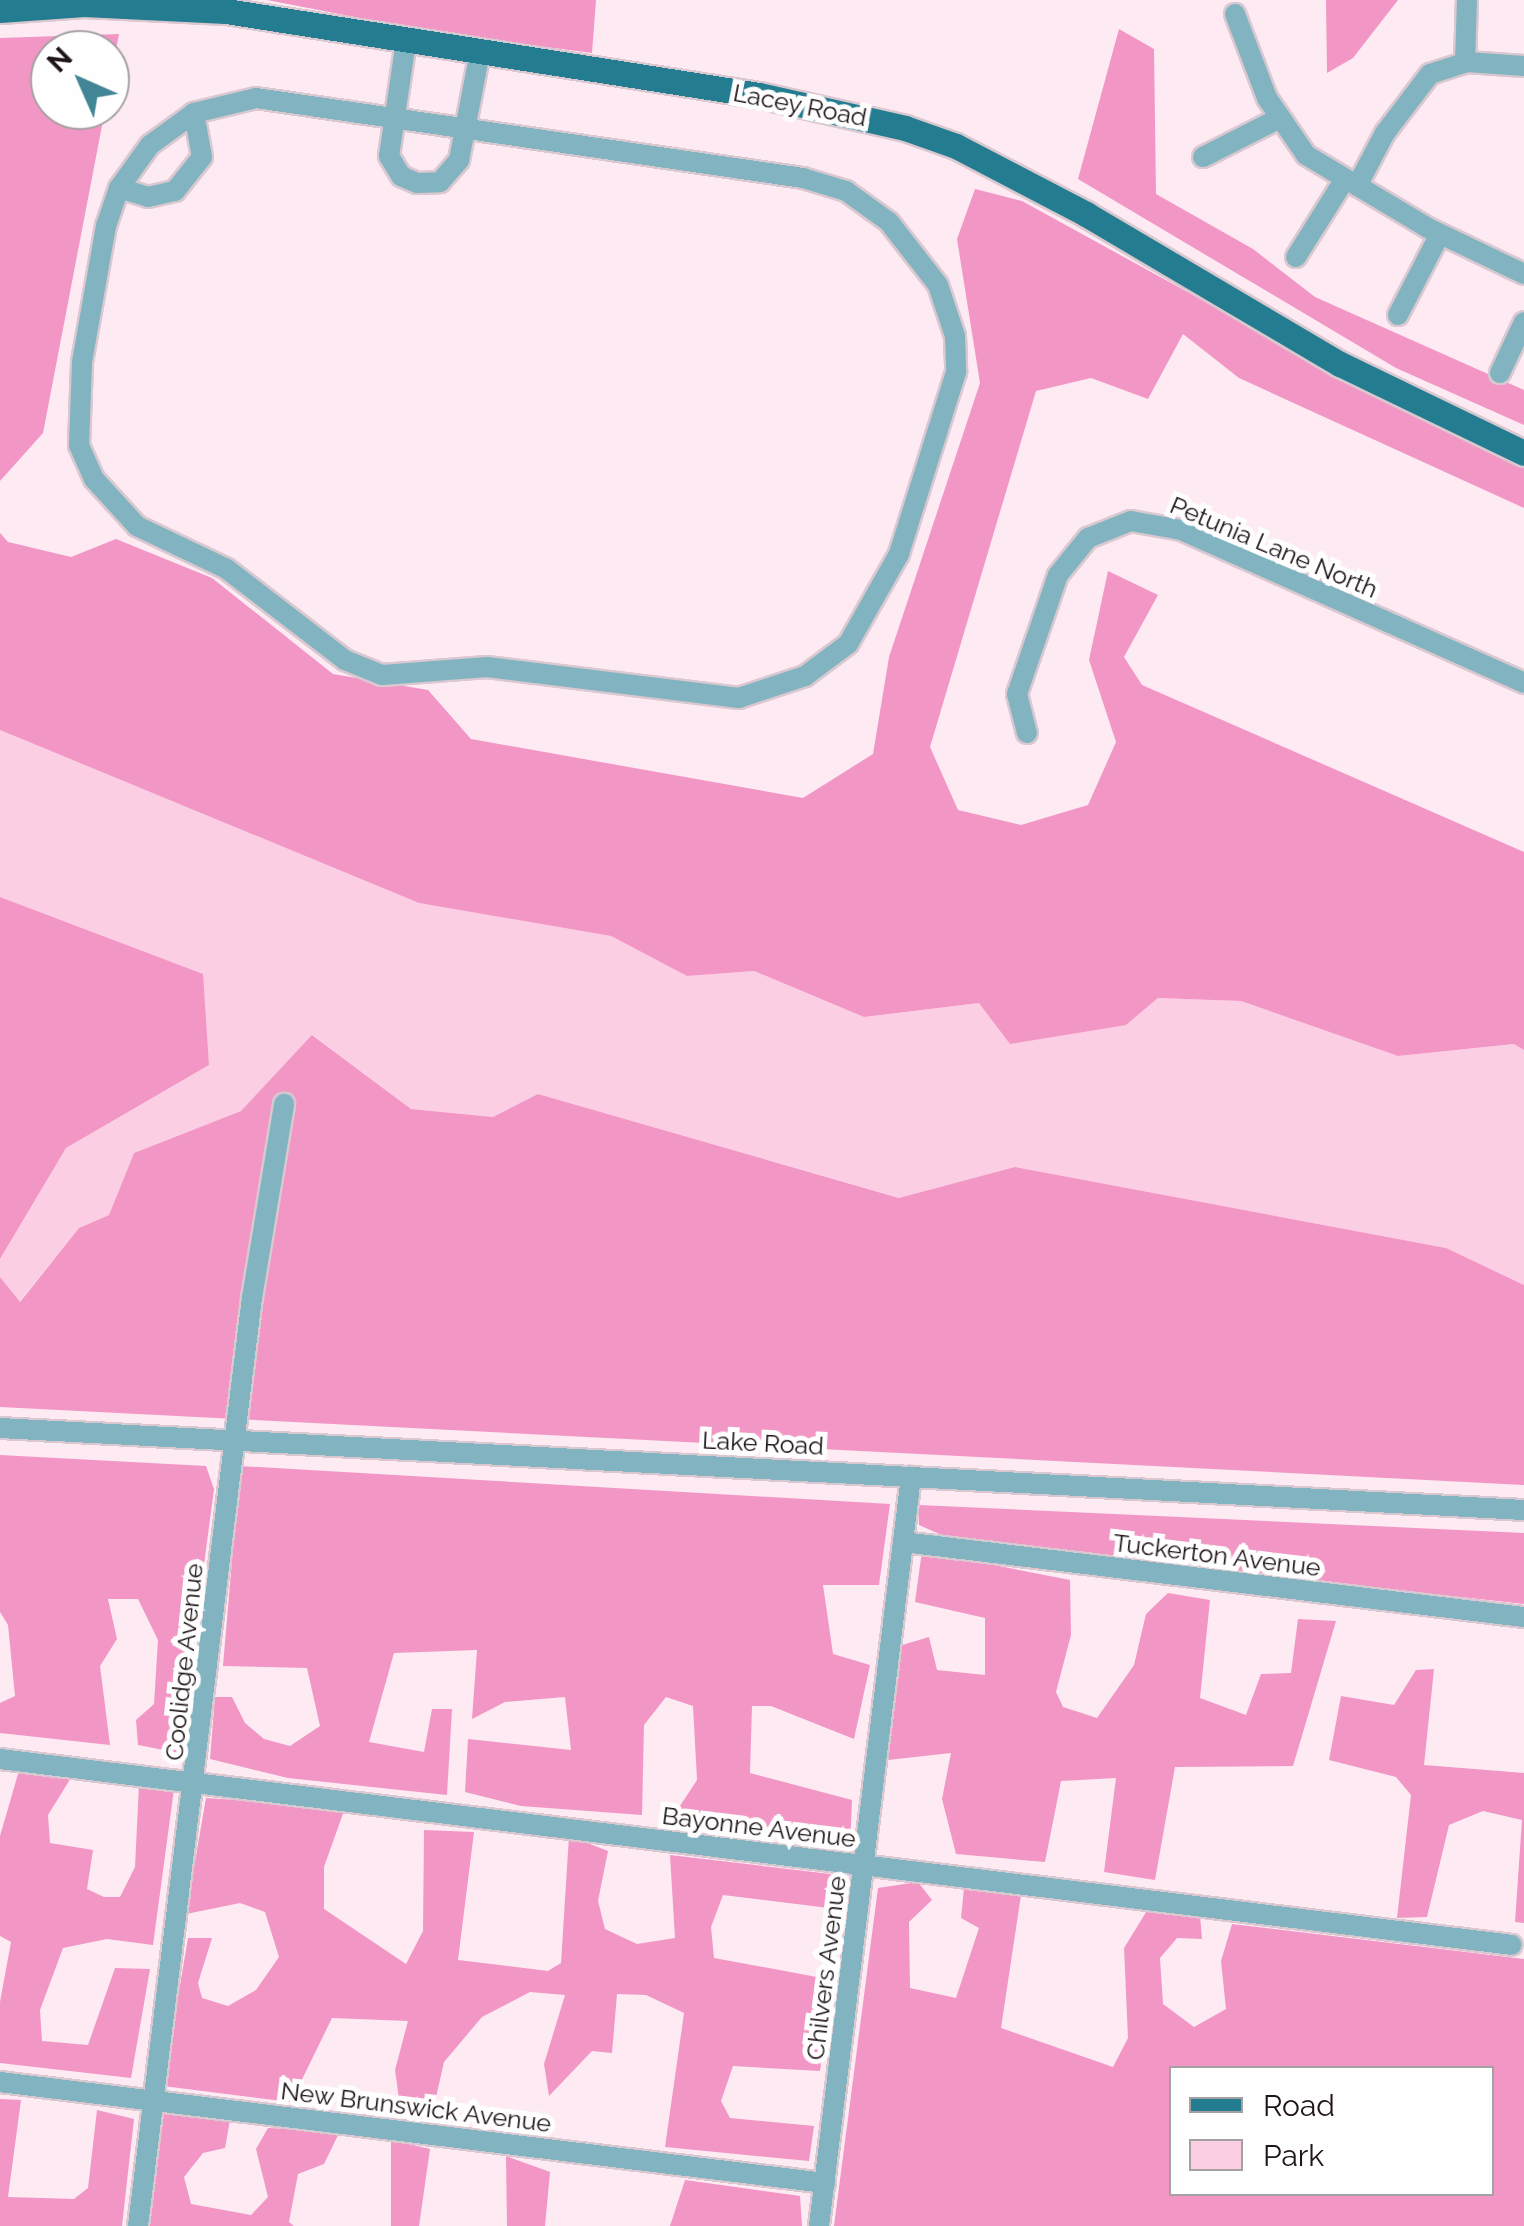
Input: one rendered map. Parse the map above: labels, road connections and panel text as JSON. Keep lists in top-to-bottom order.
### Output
{
  "streets": {
    "main road": ["Lacey Road"],
    "street": [
      "Petunia Lane North",
      "Lake Road",
      "Tuckerton Avenue",
      "Coolidge Avenue",
      "Bayonne Avenue",
      "Chilvers Avenue",
      "New Brunswick Avenue"
    ]
  },
  "crossings": [
    ["Lake Road", "Coolidge Avenue"],
    ["Lake Road", "Chilvers Avenue"],
    ["Tuckerton Avenue", "Chilvers Avenue"],
    ["Coolidge Avenue", "Bayonne Avenue"],
    ["Coolidge Avenue", "New Brunswick Avenue"],
    ["Bayonne Avenue", "Chilvers Avenue"],
    ["Chilvers Avenue", "New Brunswick Avenue"]
  ],
  "legend": ["Road", "Park"],
  "north": "top left"
}
